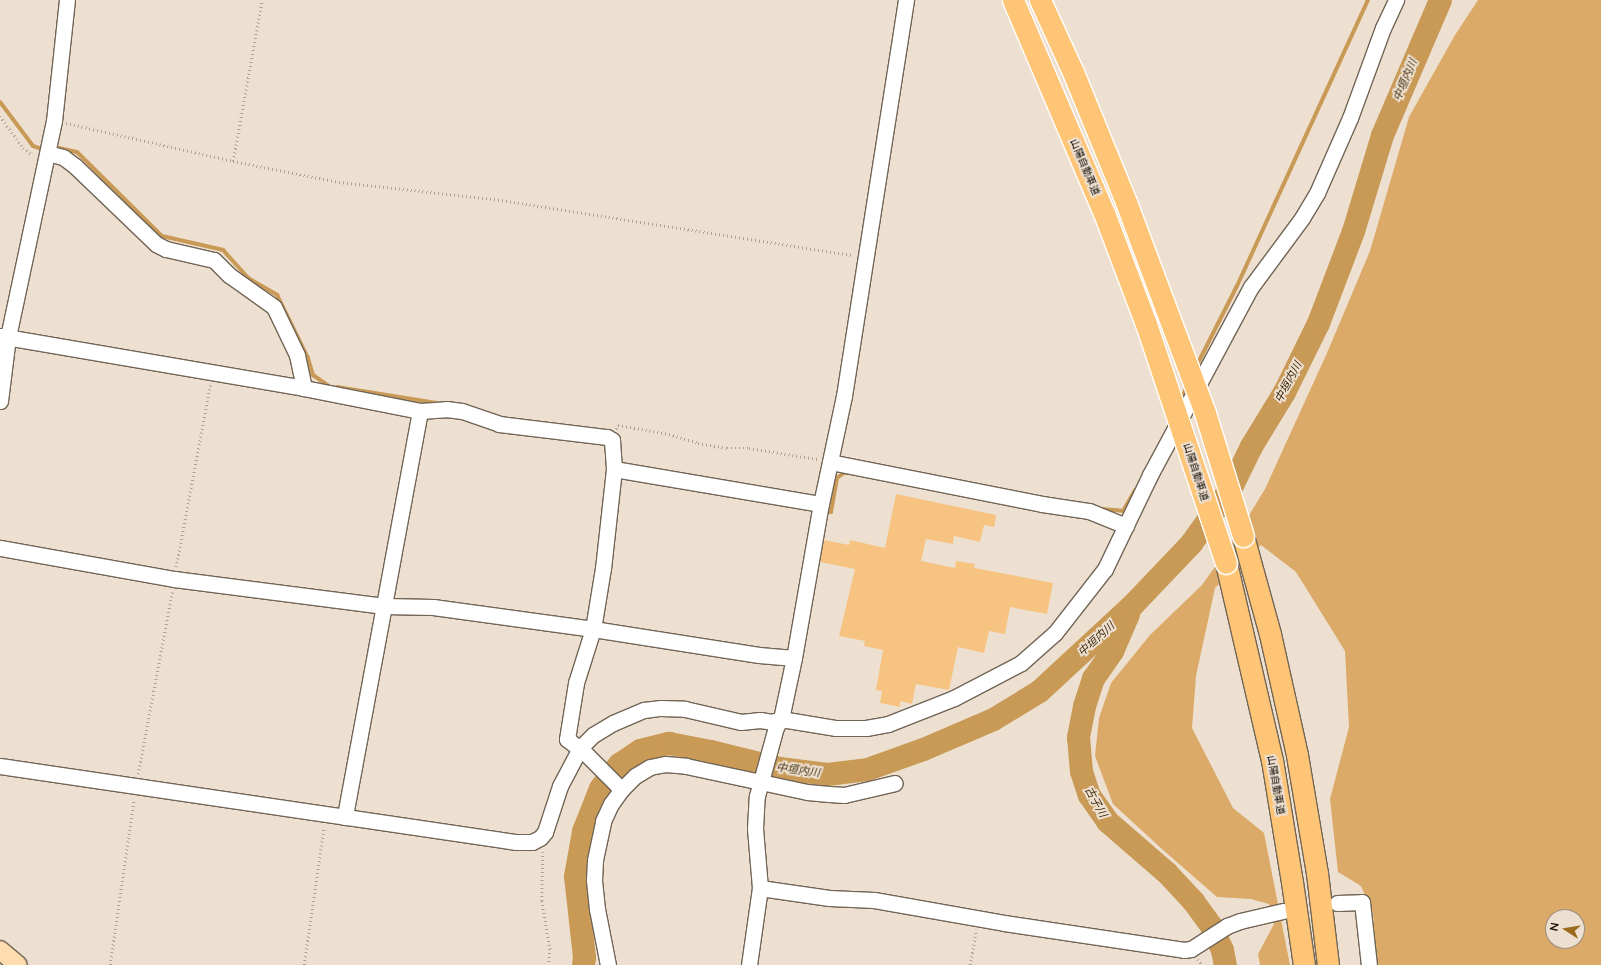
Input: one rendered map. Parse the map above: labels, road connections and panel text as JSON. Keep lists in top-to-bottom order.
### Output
{
  "streets": {
    "highway": ["山陽自動車道"]
  },
  "water": ["中垣内川", "古子川"],
  "north": "left"
}
